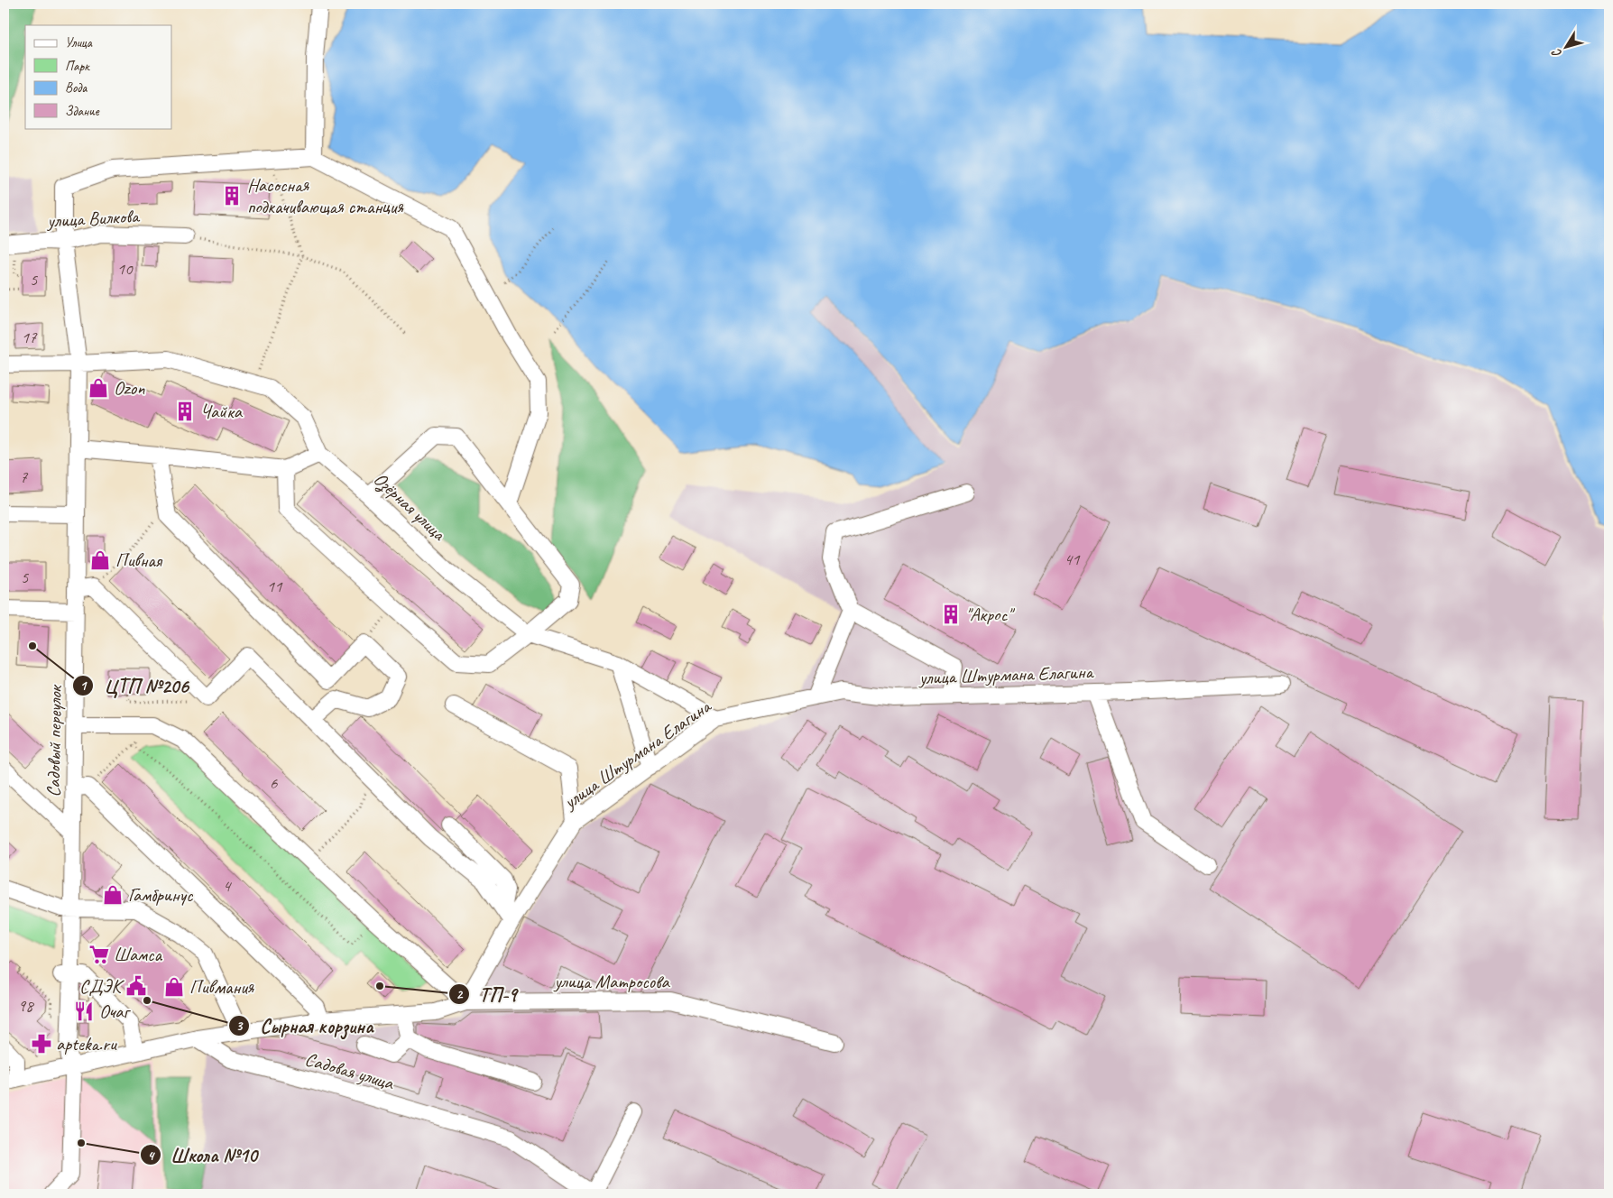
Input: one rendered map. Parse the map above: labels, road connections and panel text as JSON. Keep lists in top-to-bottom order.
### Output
{
  "streets": {
    "street": [
      "улица Вилкова",
      "Озёрная улица",
      "улица Штурмана Елагина",
      "Садовый переулок",
      "улица Матросова",
      "Садовая улица"
    ]
  },
  "crossings": [
    ["улица Вилкова", "Садовый переулок"],
    ["Озёрная улица", "улица Штурмана Елагина"],
    ["Озёрная улица", "Садовый переулок"],
    ["улица Штурмана Елагина", "улица Матросова"]
  ],
  "places": {
    "building": ["Насосная подкачивающая станция", "Чайка", "\"Акрос\""],
    "shop": [
      "Ozon",
      "Пивная",
      "Гамбринус",
      "Пивмания"
    ],
    "other": [
      "ЦТП №206",
      "ТП-9",
      "Сырная корзина",
      "Школа №10"
    ],
    "supermarket": ["Шамса"],
    "public building": ["СДЭК"],
    "restaurant": ["Очаг"],
    "pharmacy": ["apteka.ru"]
  },
  "house_numbers": [
    "10",
    "5",
    "17",
    "7",
    "41",
    "5",
    "11",
    "6",
    "4",
    "98"
  ],
  "legend": [
    "Улица",
    "Парк",
    "Вода",
    "Здание"
  ],
  "north": "bottom left"
}
